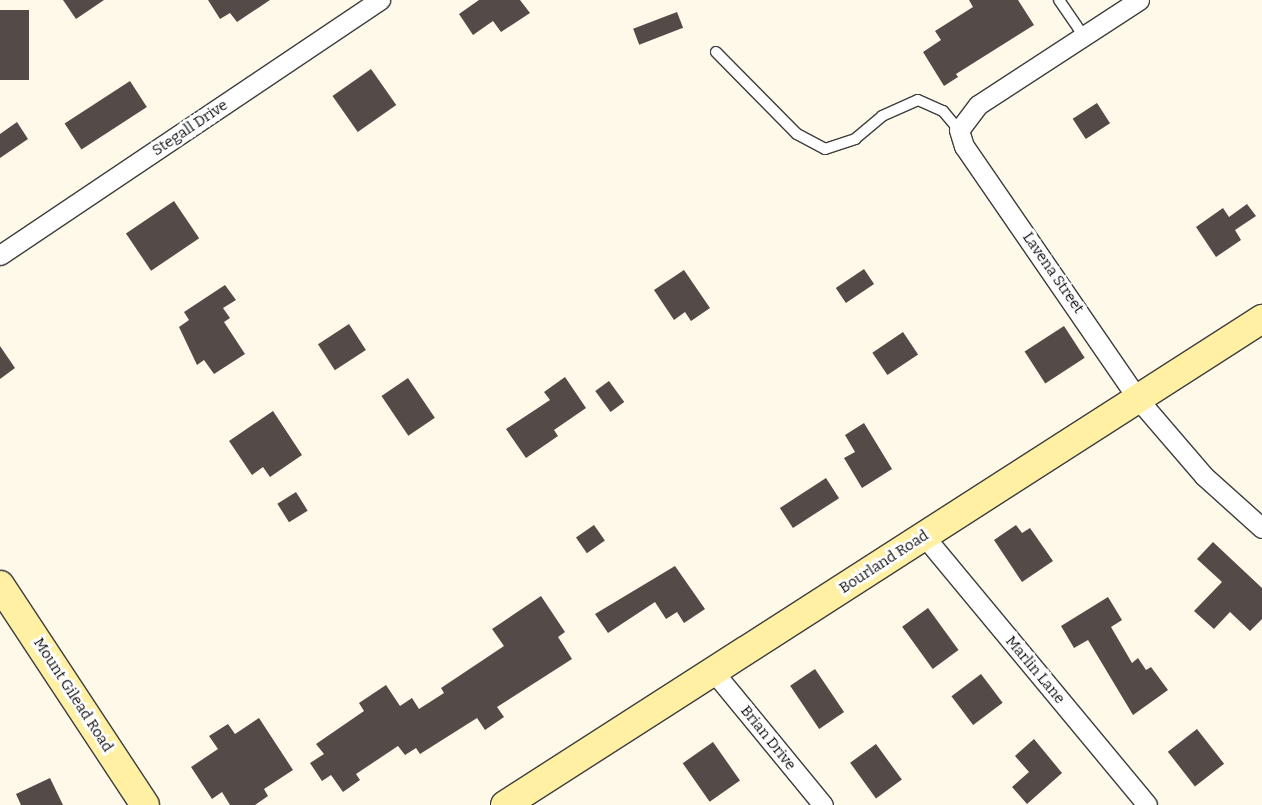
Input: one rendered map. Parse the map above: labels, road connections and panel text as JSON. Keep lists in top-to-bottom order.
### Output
{
  "streets": {
    "main road": ["Bourland Road", "Mount Gilead Road"],
    "street": [
      "Stegall Drive",
      "Lavena Street",
      "Marlin Lane",
      "Brian Drive"
    ]
  },
  "crossings": [
    ["Lavena Street", "Bourland Road"],
    ["Bourland Road", "Marlin Lane"],
    ["Bourland Road", "Brian Drive"]
  ]
}
